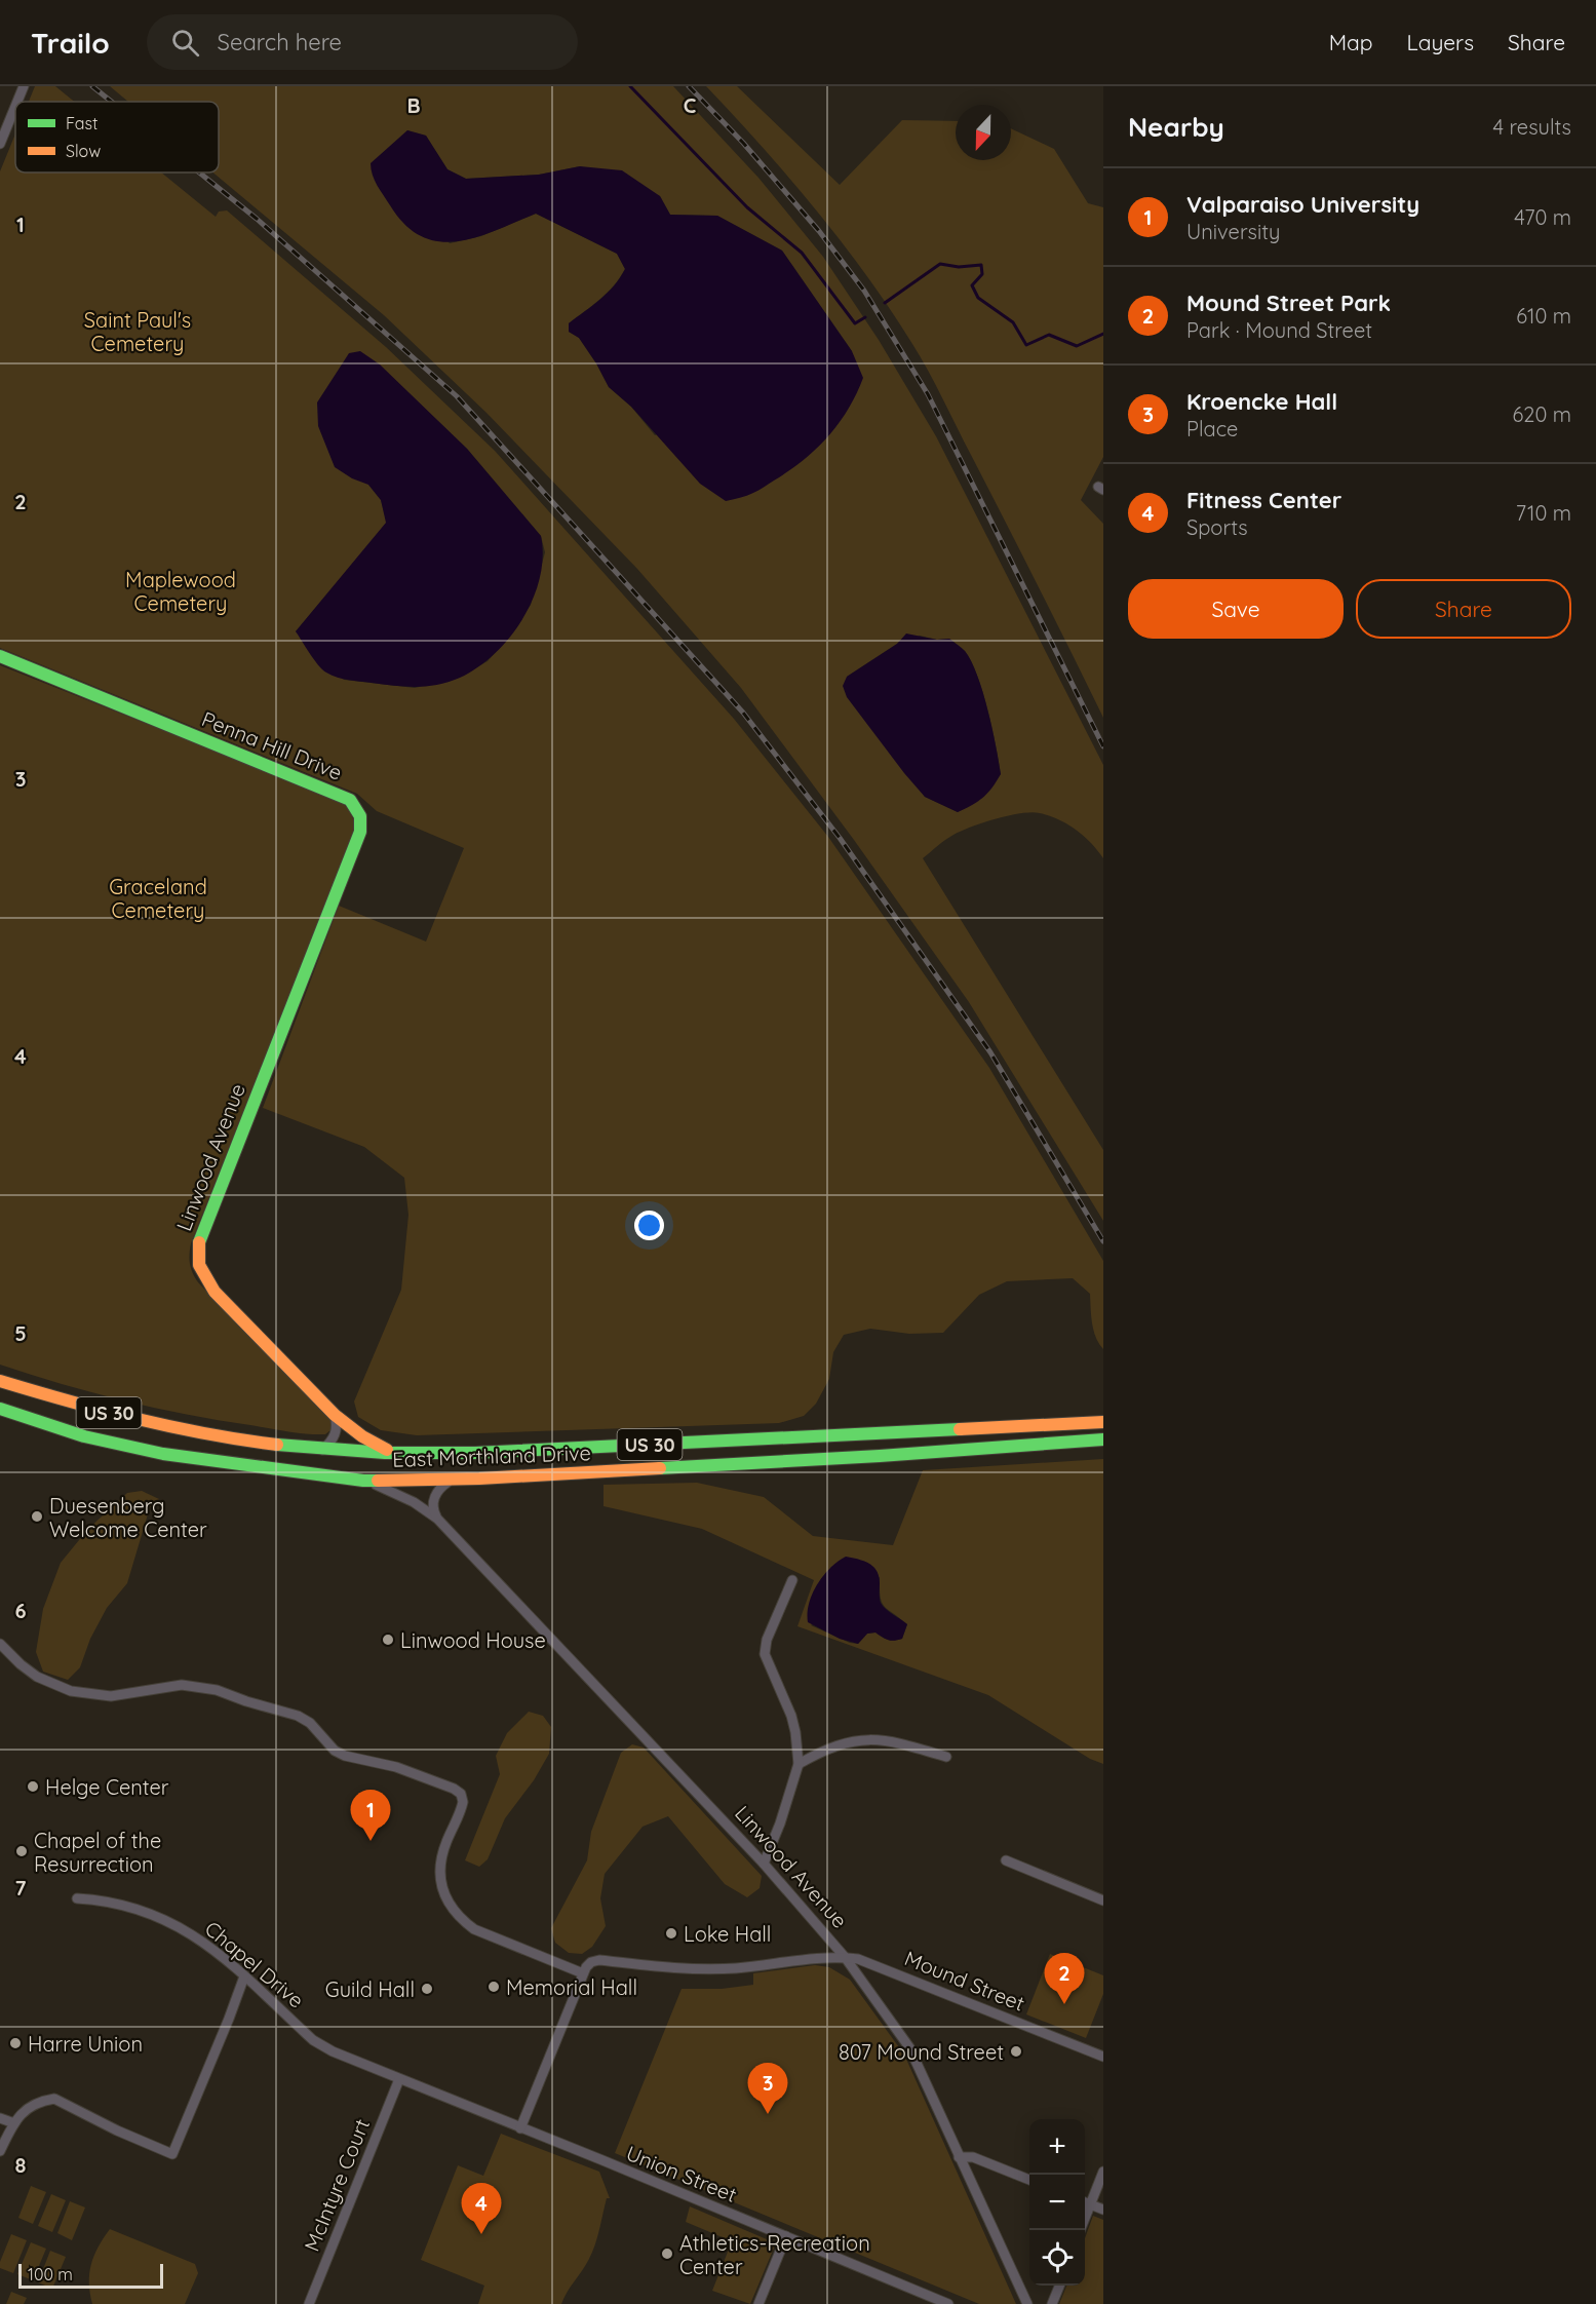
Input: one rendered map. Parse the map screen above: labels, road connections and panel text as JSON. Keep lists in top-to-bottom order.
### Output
{
  "streets": {
    "main road": [
      "Penna Hill Drive",
      "Linwood Avenue",
      "US 30",
      "East Morthland Drive"
    ],
    "street": [
      "Chapel Drive",
      "Mound Street",
      "Union Street",
      "McIntyre Court"
    ]
  },
  "crossings": [
    ["Penna Hill Drive", "Linwood Avenue"],
    ["Linwood Avenue", "East Morthland Drive"],
    ["Linwood Avenue", "Mound Street"],
    ["Chapel Drive", "Union Street"],
    ["Chapel Drive", "McIntyre Court"],
    ["Union Street", "McIntyre Court"]
  ],
  "parks": ["Saint Paul's Cemetery", "Maplewood Cemetery", "Graceland Cemetery"],
  "places": [
    "Duesenberg Welcome Center",
    "Linwood House",
    "Helge Center",
    "Chapel of the Resurrection",
    "Loke Hall",
    "Memorial Hall",
    "Guild Hall",
    "Harre Union",
    "807 Mound Street",
    "Athletics-Recreation Center"
  ],
  "legend": ["Fast", "Slow"],
  "scale_bar": "100 m",
  "north": "bottom",
  "page": {
    "header": "Trailo",
    "search": "Search here",
    "nav": ["Map", "Layers", "Share"],
    "heading": ["Nearby", "4 results"],
    "list": [
      {
        "mark": "1",
        "name": "Valparaiso University",
        "note": "University",
        "value": "470 m"
      },
      {
        "mark": "2",
        "name": "Mound Street Park",
        "note": "Park · Mound Street",
        "value": "610 m"
      },
      {
        "mark": "3",
        "name": "Kroencke Hall",
        "note": "Place",
        "value": "620 m"
      },
      {
        "mark": "4",
        "name": "Fitness Center",
        "note": "Sports",
        "value": "710 m"
      }
    ],
    "buttons": ["Save", "Share"],
    "pins": [
      "1",
      "2",
      "3",
      "4"
    ],
    "map_buttons": ["+", "−"],
    "scale": "100 m"
  },
  "grid": {
    "columns": ["B", "C"],
    "rows": [
      "1",
      "2",
      "3",
      "4",
      "5",
      "6",
      "7",
      "8"
    ]
  }
}
